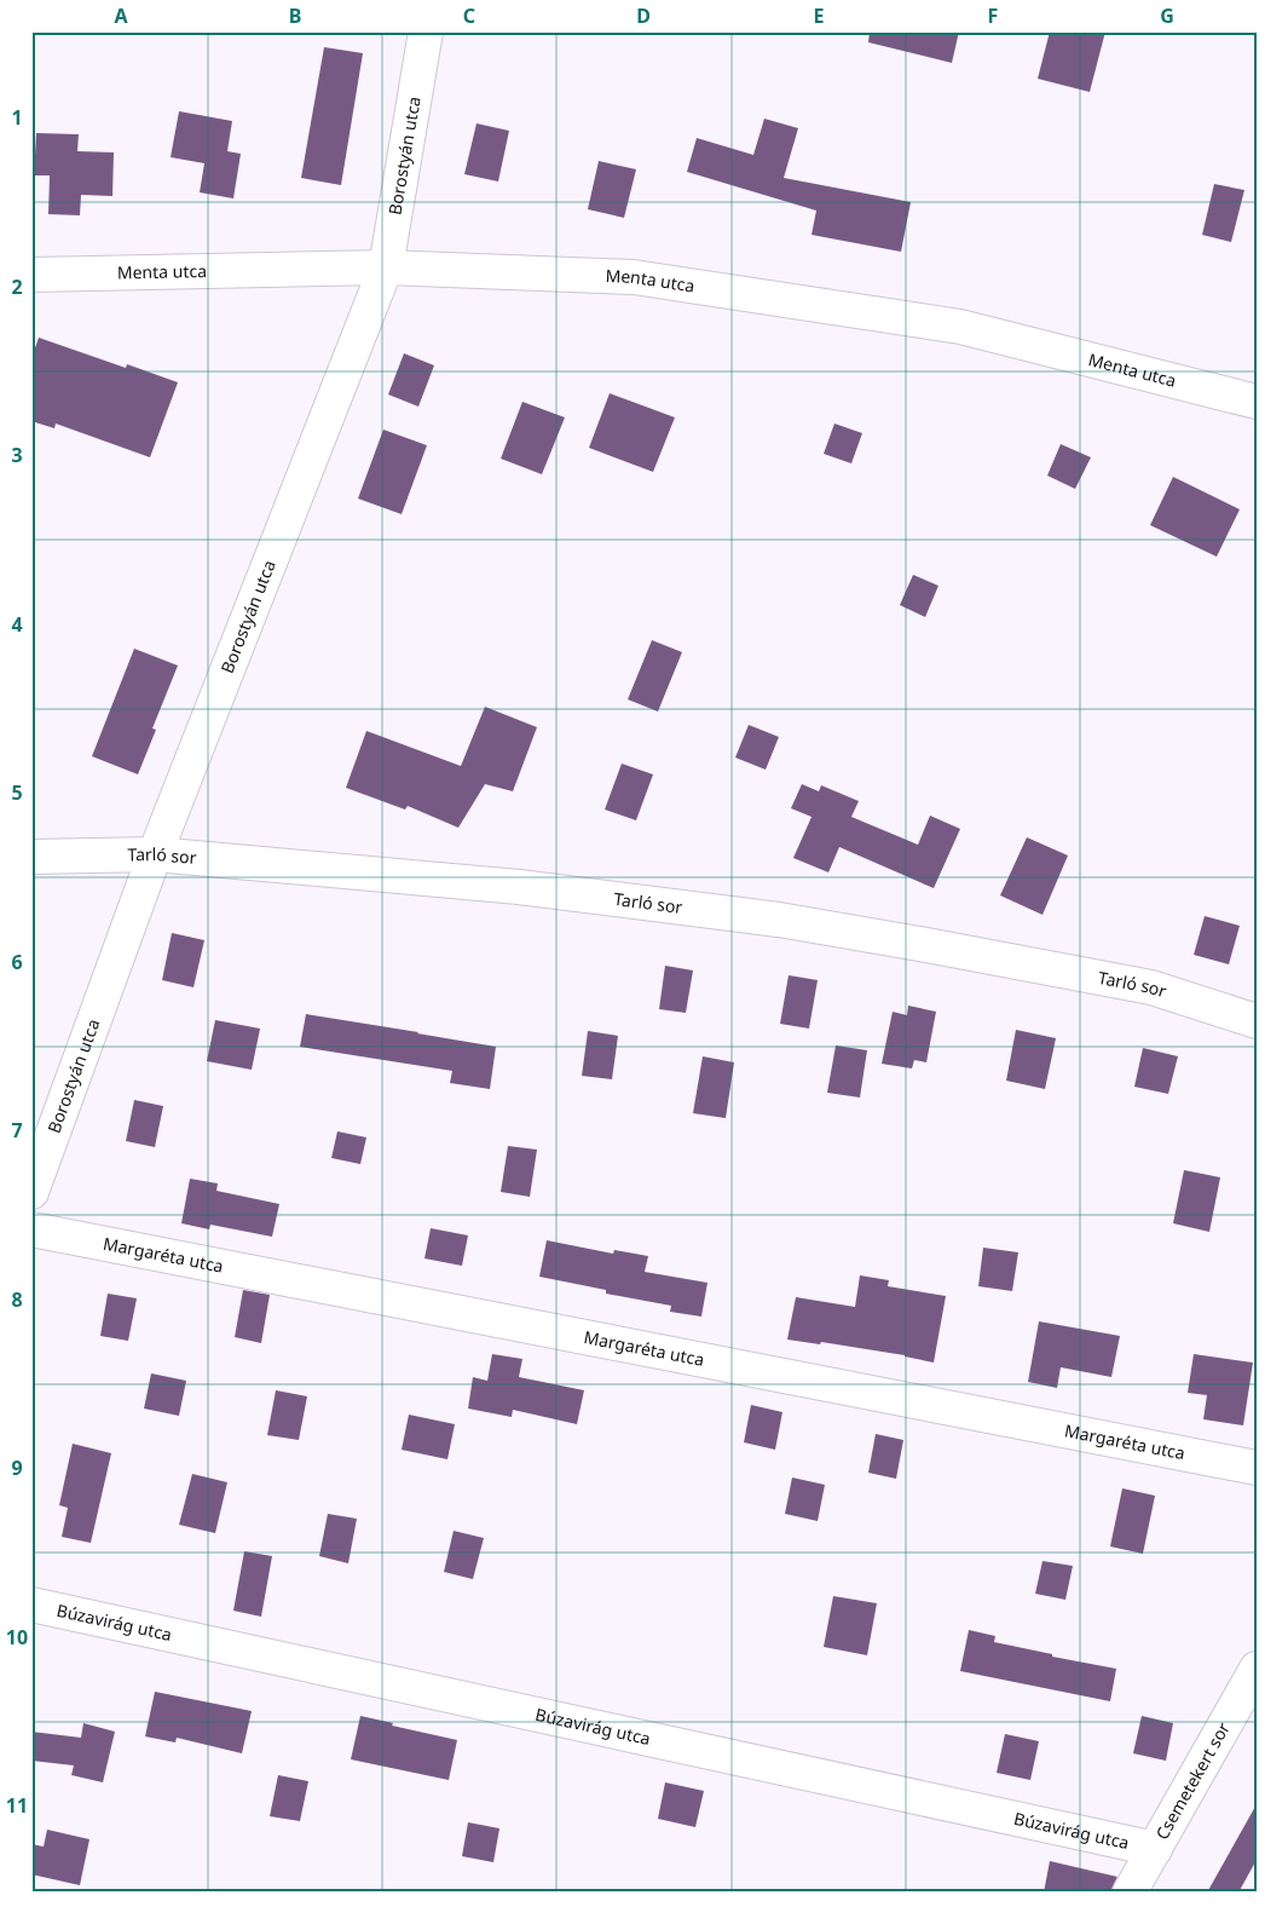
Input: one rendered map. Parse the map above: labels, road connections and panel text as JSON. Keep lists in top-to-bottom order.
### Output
{
  "streets": {
    "street": [
      "Borostyán utca",
      "Menta utca",
      "Tarló sor",
      "Margaréta utca",
      "Búzavirág utca",
      "Csemetekert sor"
    ]
  },
  "crossings": [
    ["Borostyán utca", "Menta utca"],
    ["Borostyán utca", "Tarló sor"],
    ["Búzavirág utca", "Csemetekert sor"]
  ],
  "grid": {
    "columns": [
      "A",
      "B",
      "C",
      "D",
      "E",
      "F",
      "G"
    ],
    "rows": [
      "1",
      "2",
      "3",
      "4",
      "5",
      "6",
      "7",
      "8",
      "9",
      "10",
      "11"
    ]
  }
}
